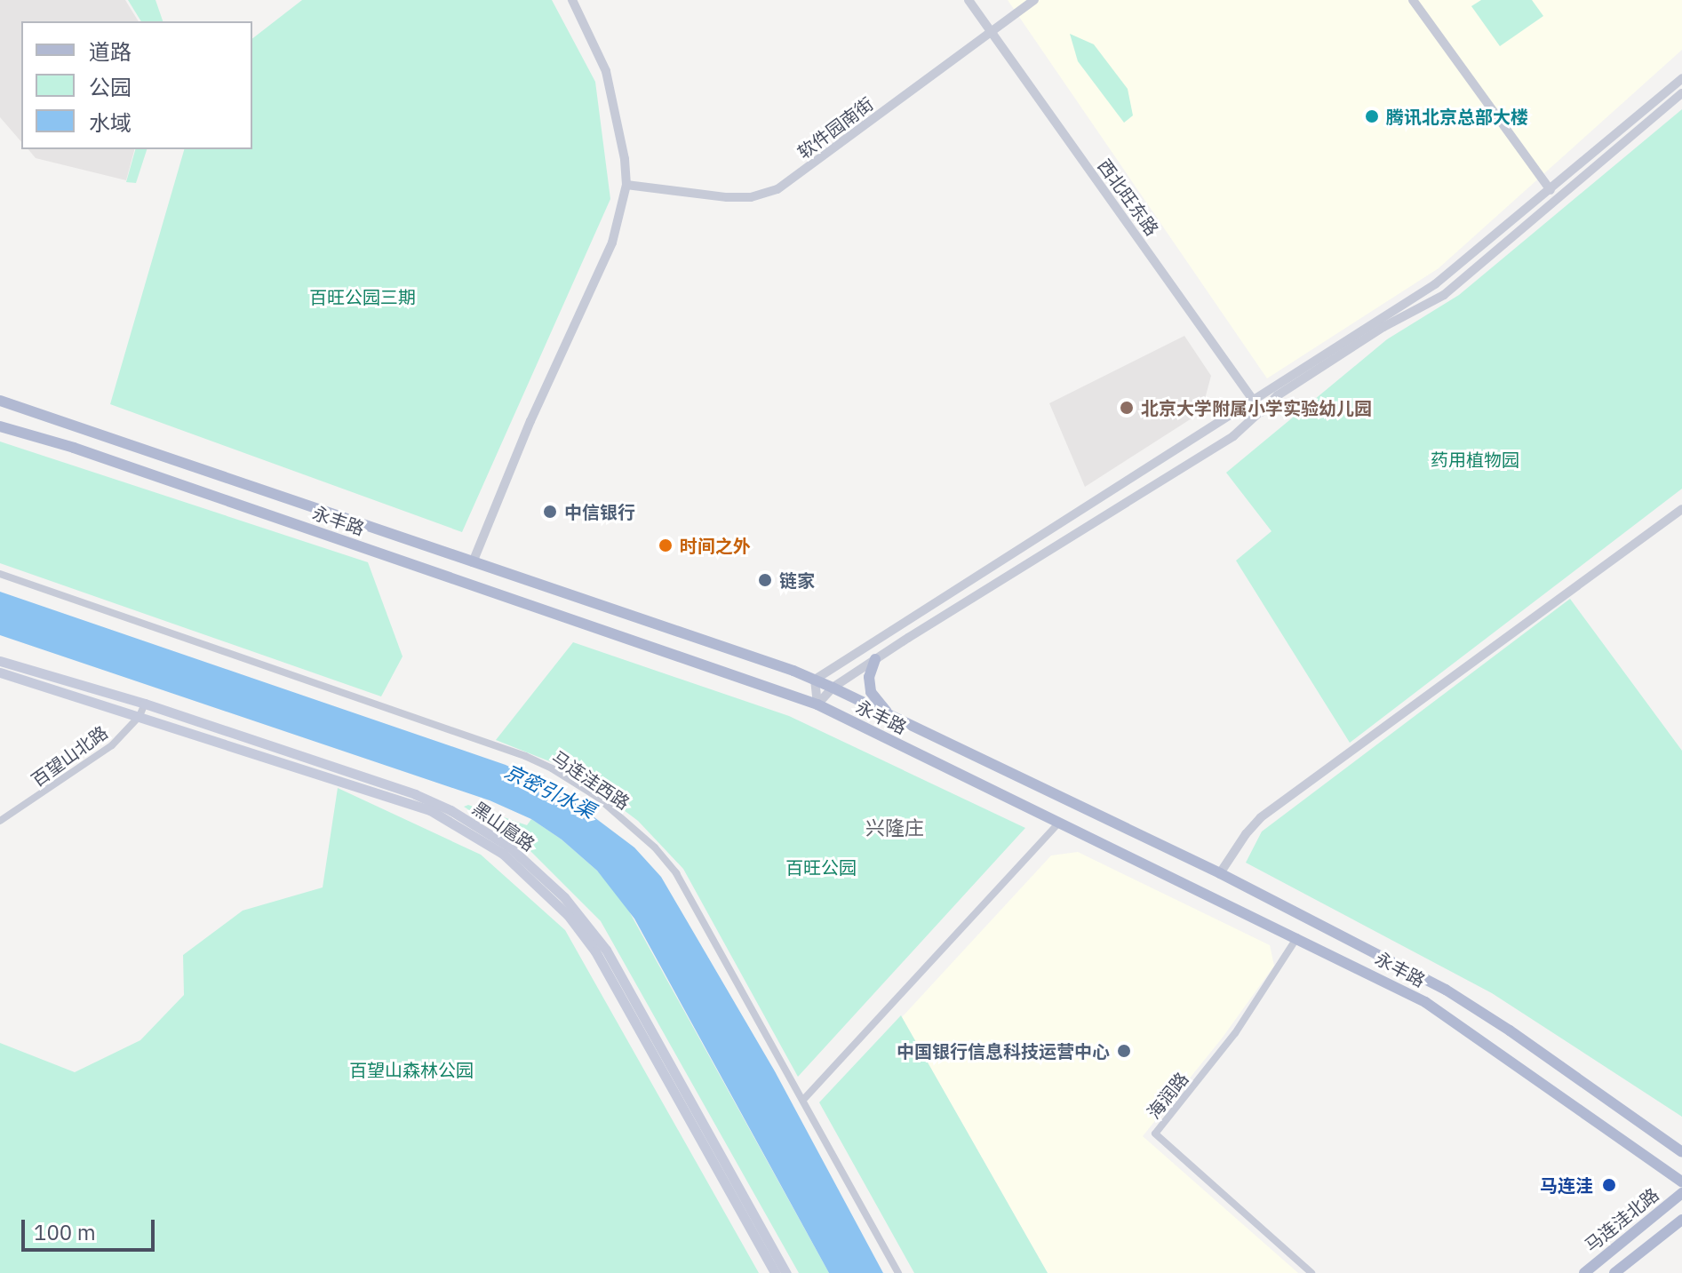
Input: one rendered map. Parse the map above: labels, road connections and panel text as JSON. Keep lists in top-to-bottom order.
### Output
{
  "streets": {
    "main road": ["永丰路", "黑山扈路", "马连洼北路"],
    "street": [
      "软件园南街",
      "西北旺东路",
      "百望山北路",
      "马连洼西路",
      "海润路"
    ]
  },
  "crossings": [
    ["软件园南街", "西北旺东路"],
    ["永丰路", "海润路"],
    ["百望山北路", "黑山扈路"]
  ],
  "districts": ["兴隆庄"],
  "water": ["京密引水渠"],
  "parks": [
    "百旺公园三期",
    "药用植物园",
    "百旺公园",
    "百望山森林公园"
  ],
  "places": [
    "腾讯北京总部大楼",
    "北京大学附属小学实验幼儿园",
    "中信银行",
    "时间之外",
    "链家",
    "中国银行信息科技运营中心",
    "马连洼"
  ],
  "legend": ["道路", "公园", "水域"],
  "scale_bar": "100 m"
}
